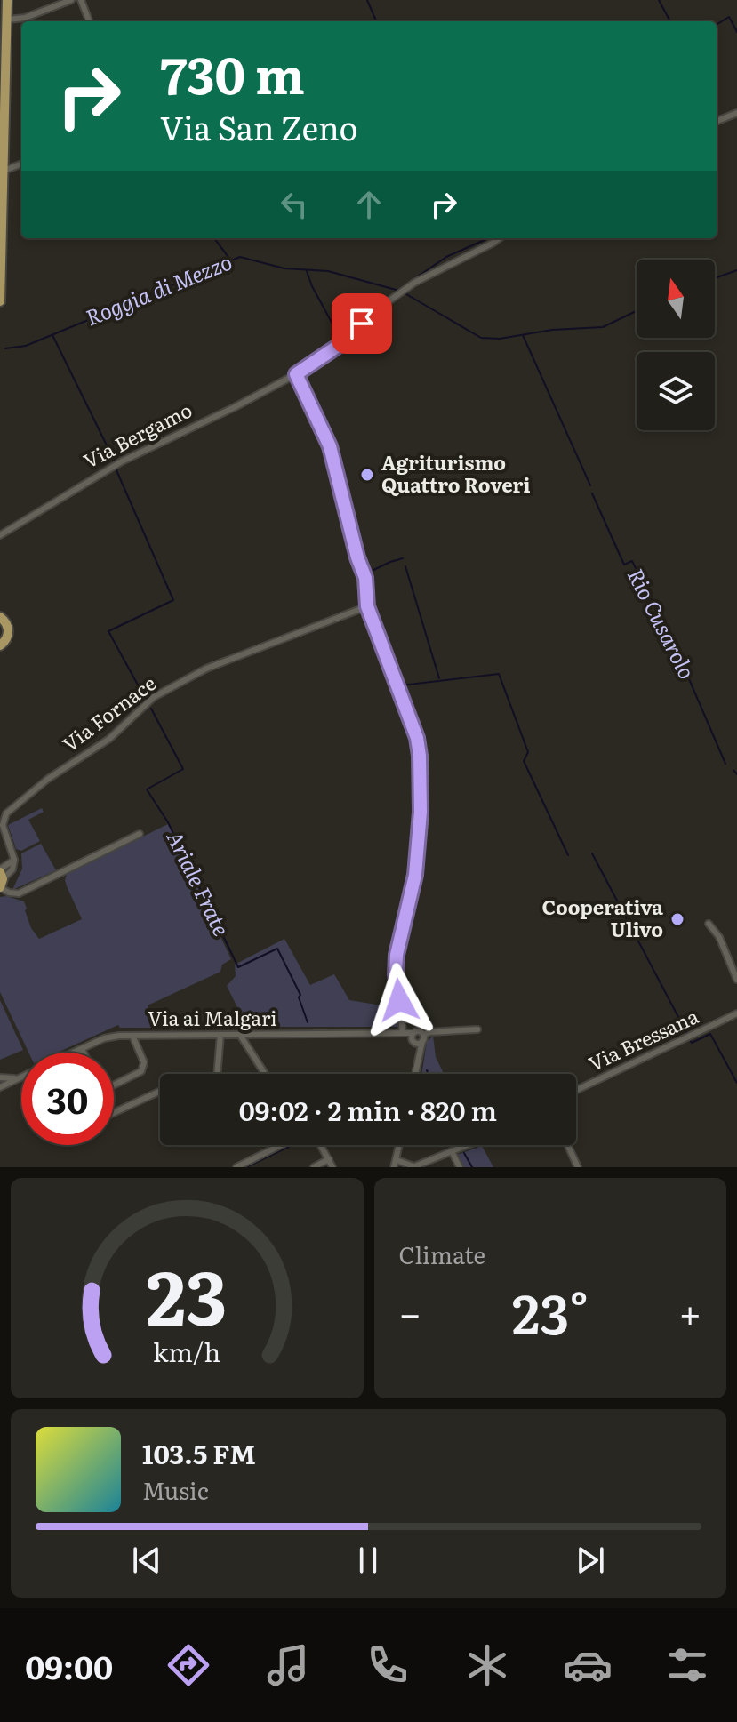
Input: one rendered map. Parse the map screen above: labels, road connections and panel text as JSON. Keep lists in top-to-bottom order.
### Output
{
  "streets": {
    "street": [
      "Via Bergamo",
      "Via Fornace",
      "Via ai Malgari",
      "Via Bressana"
    ]
  },
  "water": ["Roggia di Mezzo", "Rio Cusarolo", "Ariale Frate"],
  "places": ["Agriturismo Quattro Roveri", "Cooperativa Ulivo"],
  "north": "top",
  "page": {
    "turn": ["730 m", "Via San Zeno"],
    "limit": "30",
    "trip": "09:02 · 2 min · 820 m",
    "tile": "Climate",
    "heat": ["−", "23°", "+"],
    "song": ["103.5 FM", "Music"],
    "tabs": "09:00",
    "gauge": ["23", "km/h"]
  }
}
